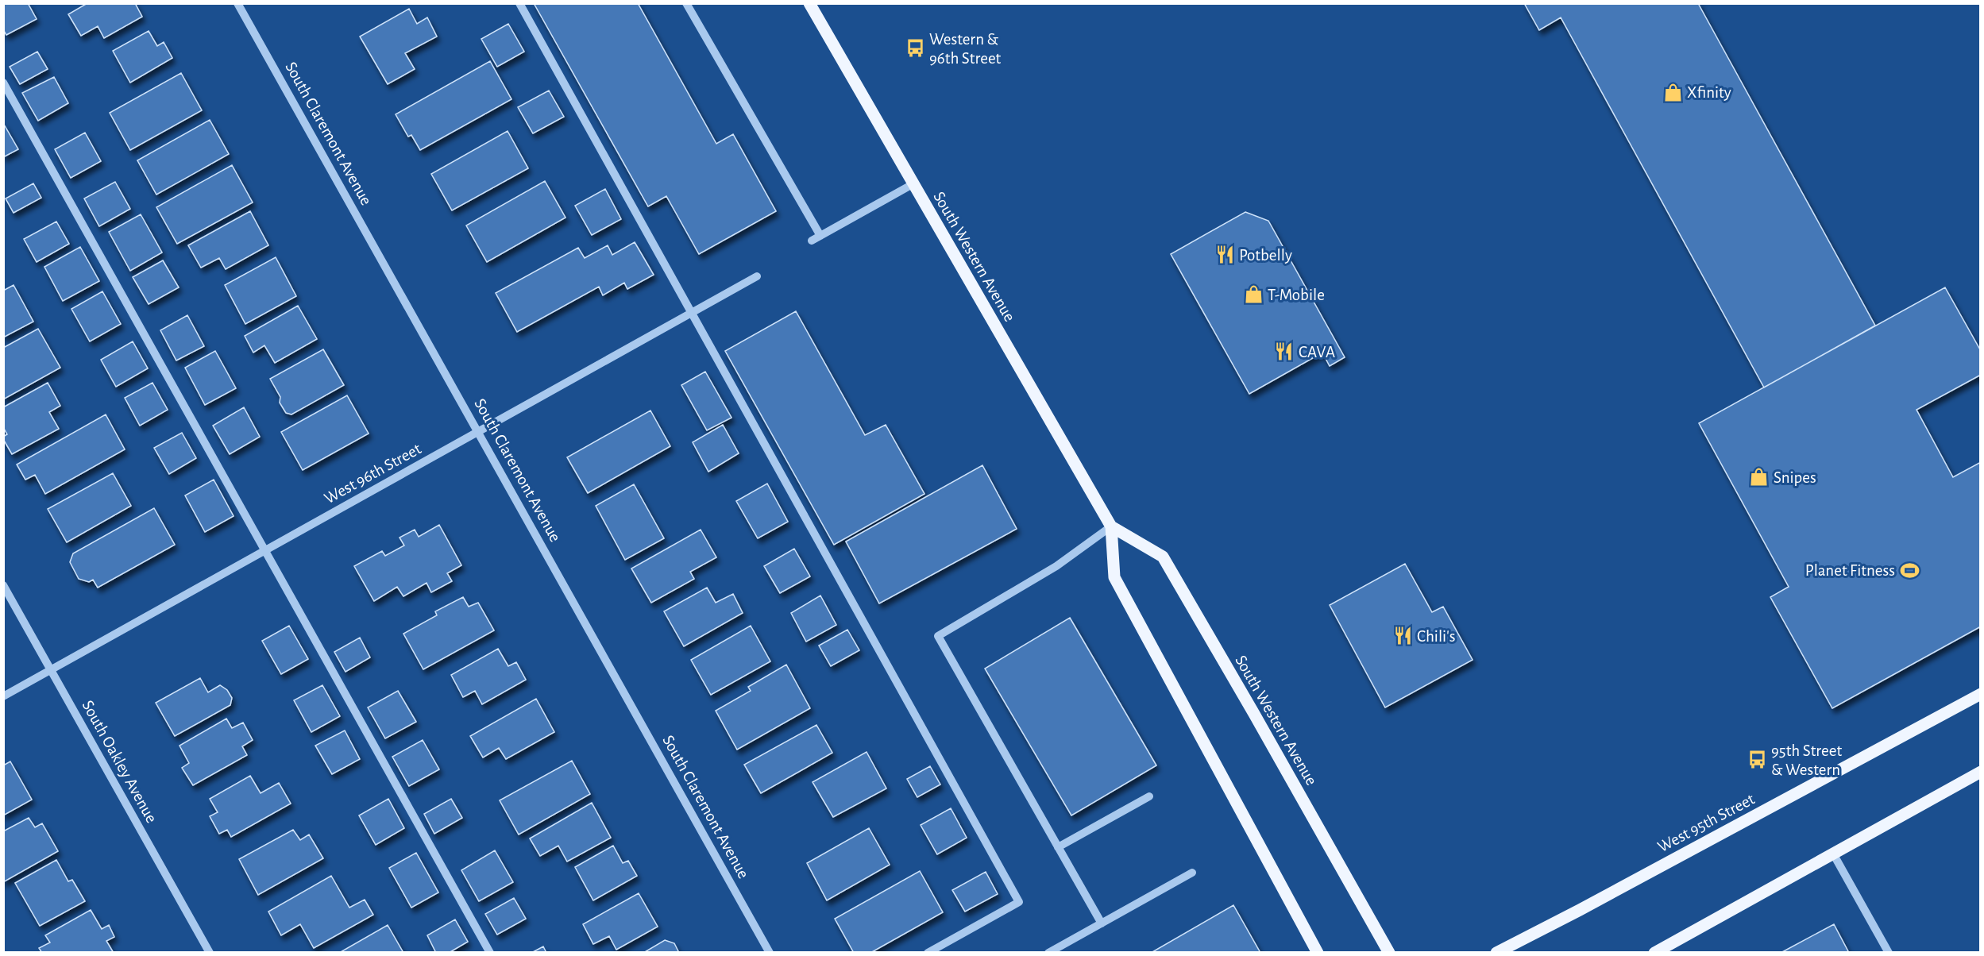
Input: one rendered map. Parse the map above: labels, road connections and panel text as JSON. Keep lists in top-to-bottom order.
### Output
{
  "streets": {
    "main road": ["South Western Avenue", "West 95th Street"],
    "street": ["South Claremont Avenue", "West 96th Street", "South Oakley Avenue"]
  },
  "crossings": [
    ["South Claremont Avenue", "West 96th Street"],
    ["West 96th Street", "South Oakley Avenue"]
  ],
  "places": {
    "bus stop": ["Western & 96th Street", "95th Street & Western"],
    "shop": ["Xfinity", "T-Mobile", "Snipes"],
    "restaurant": ["Potbelly", "CAVA", "Chili's"],
    "sports": ["Planet Fitness"]
  }
}
